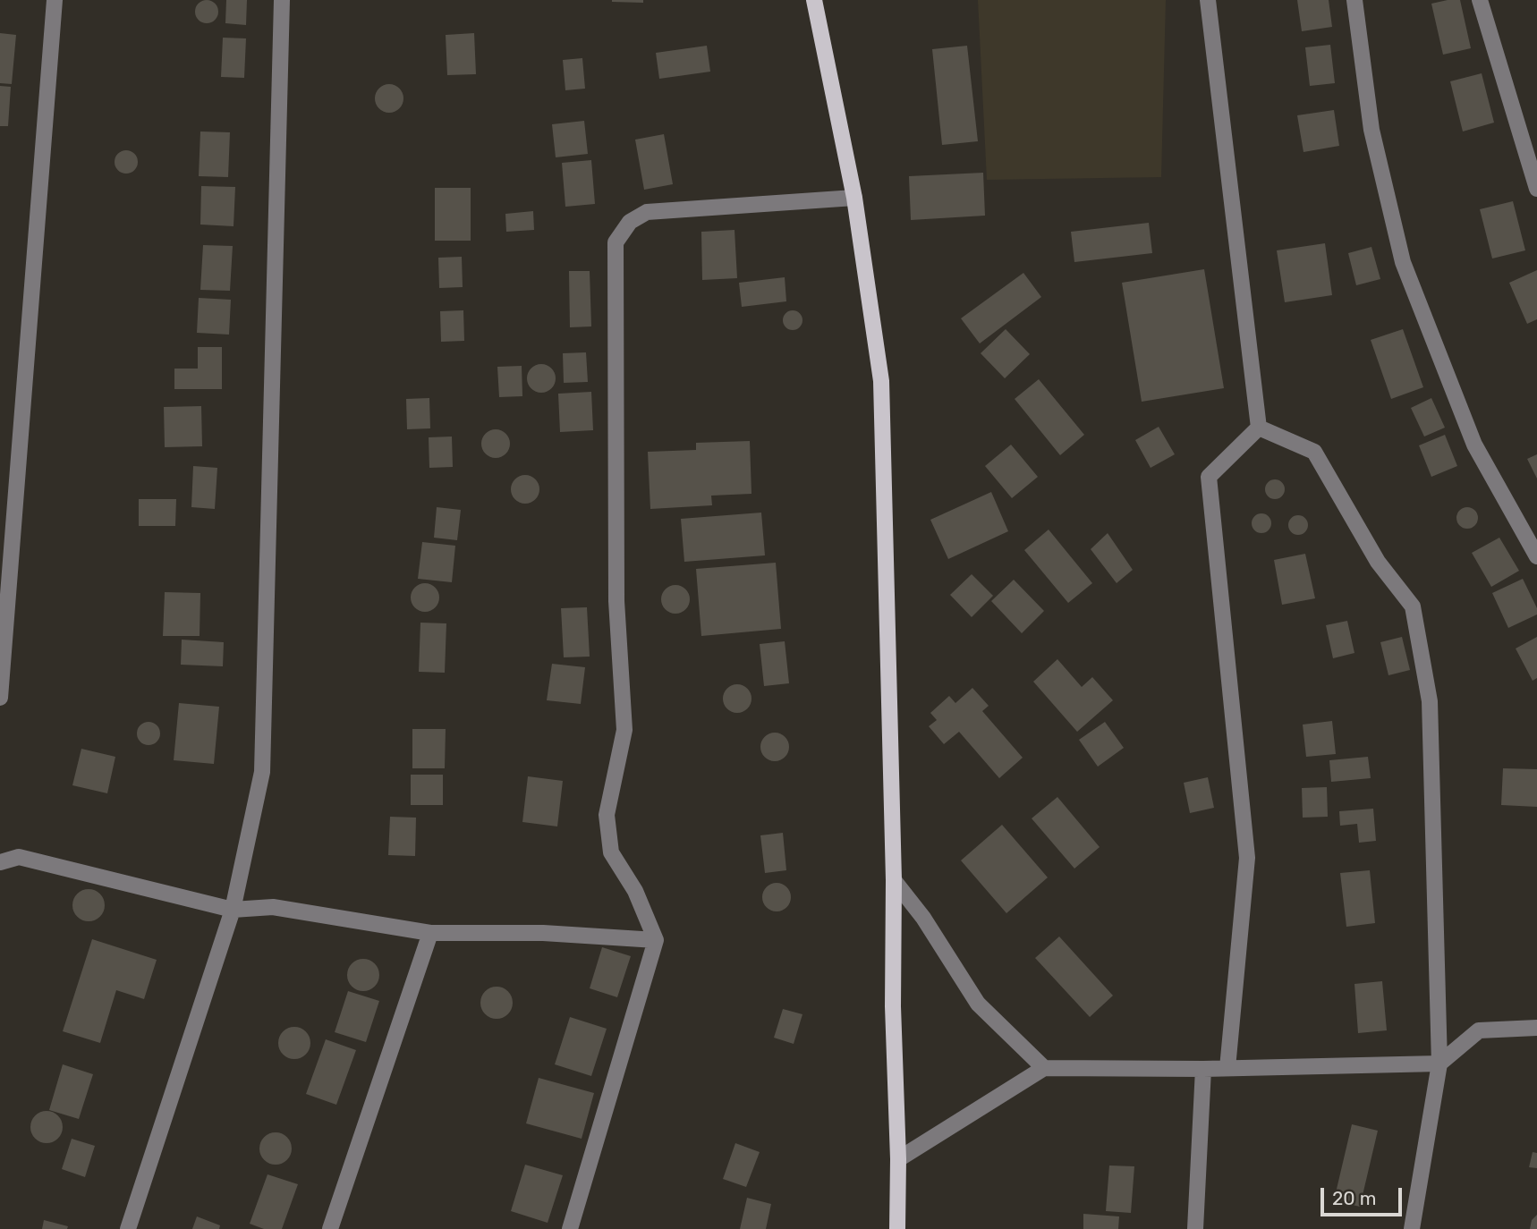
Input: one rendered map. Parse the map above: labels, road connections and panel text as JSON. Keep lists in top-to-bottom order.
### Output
{
  "scale_bar": "20 m"
}
